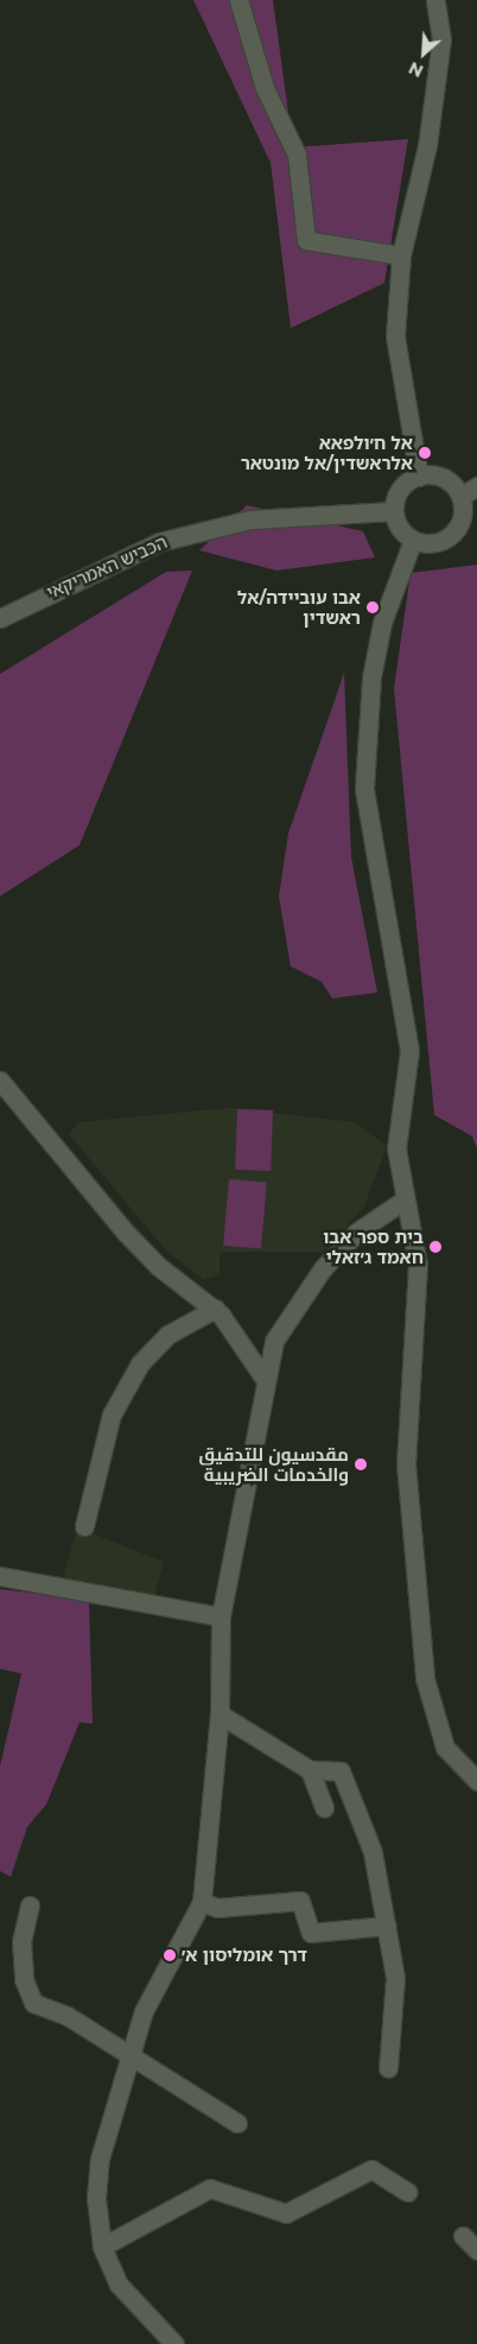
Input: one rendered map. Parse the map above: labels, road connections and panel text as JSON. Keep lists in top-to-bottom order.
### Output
{
  "streets": {
    "street": ["הכביש האמריקאי"]
  },
  "places": [
    "אל ח׳ולפאא אלראשדין/אל מונטאר",
    "אבו עוביידה/אל ראשדין",
    "בית ספר אבו חאמד ג׳זאלי",
    "مقدسيون للتدقيق والخدمات الضريبية",
    "דרך אומליסון א׳"
  ],
  "north": "bottom left"
}
